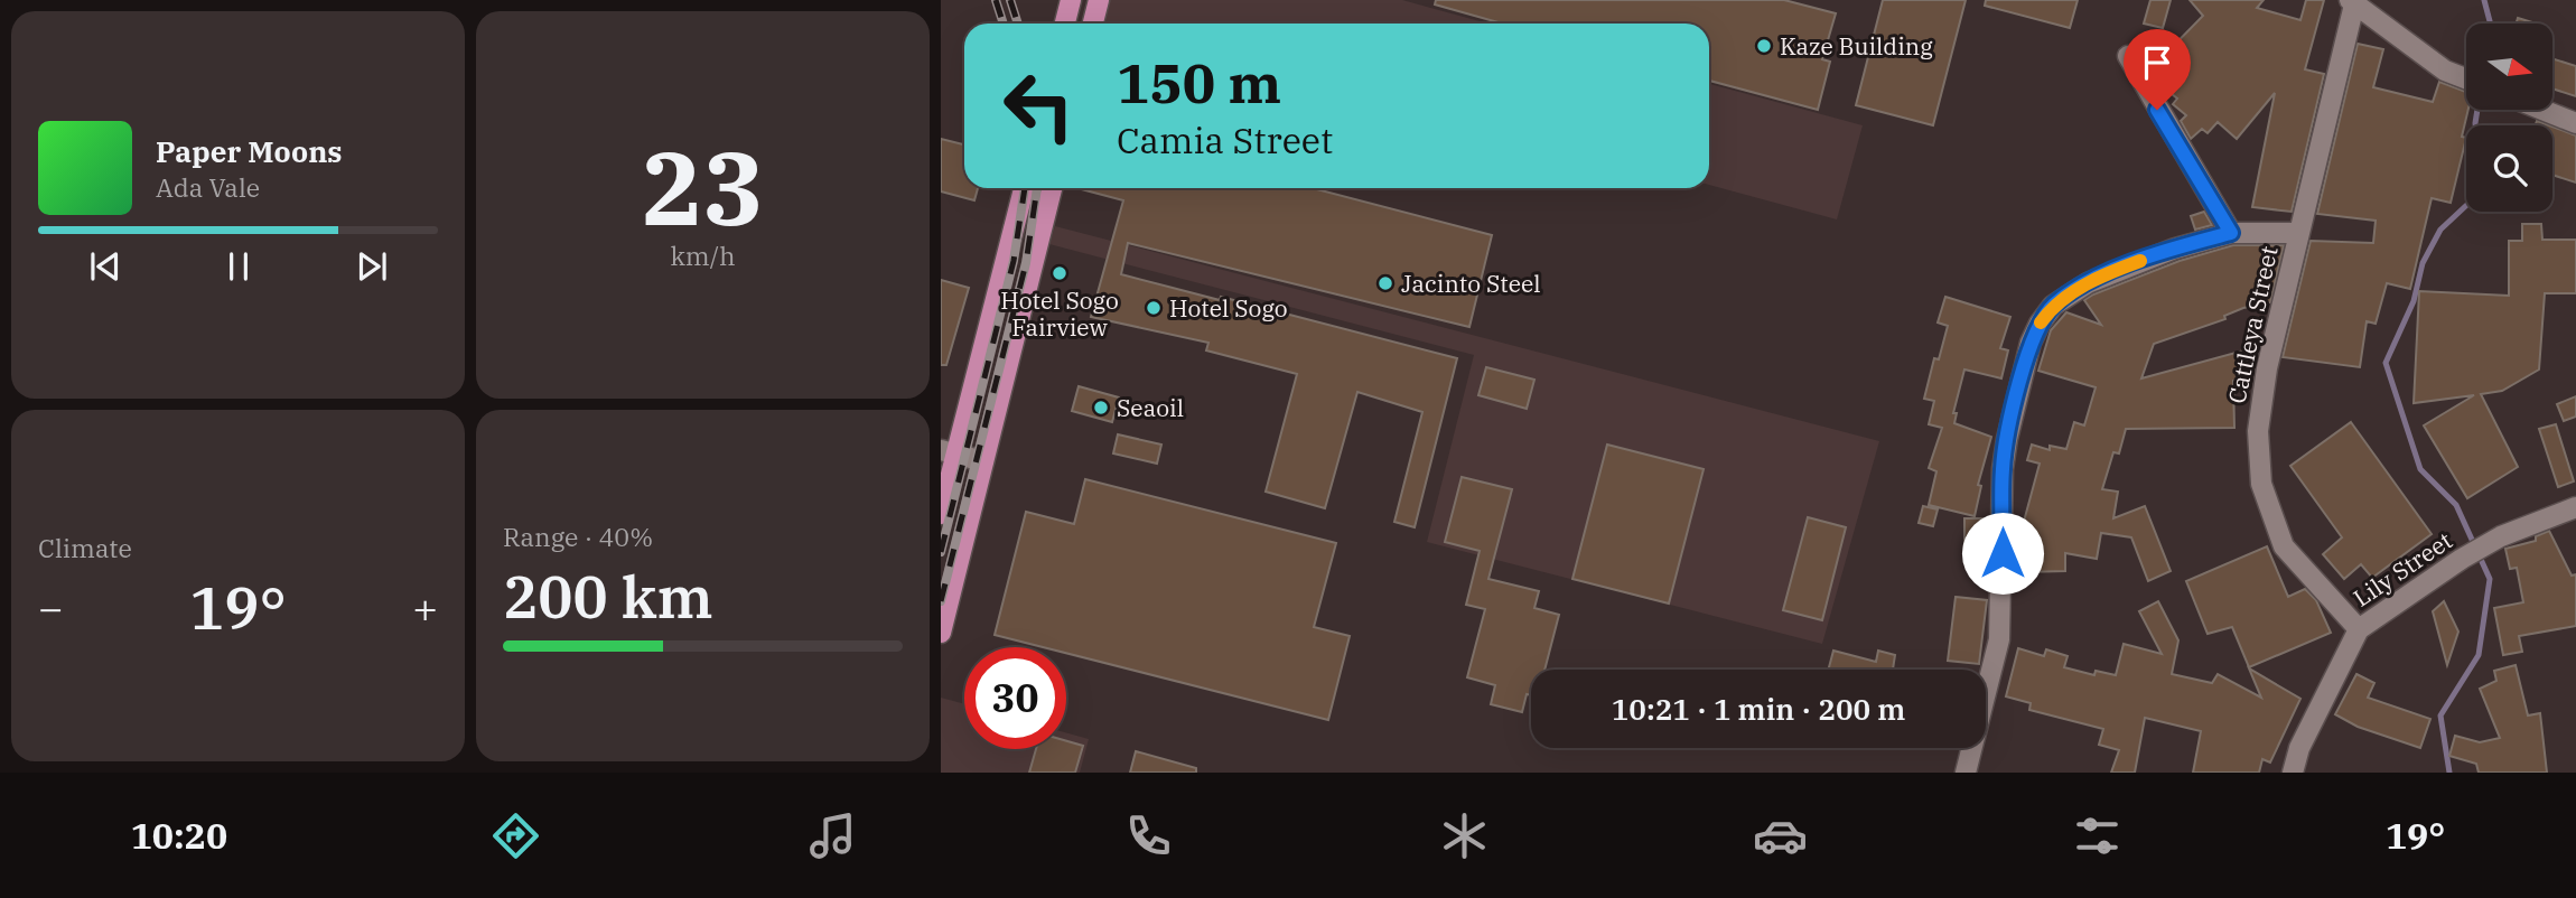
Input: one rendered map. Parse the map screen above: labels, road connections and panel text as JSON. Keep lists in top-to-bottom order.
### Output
{
  "streets": {
    "street": ["Cattleya Street", "Lily Street"]
  },
  "crossings": [
    ["Cattleya Street", "Lily Street"]
  ],
  "places": [
    "Kaze Building",
    "Hotel Sogo Fairview",
    "Jacinto Steel",
    "Hotel Sogo",
    "Seaoil"
  ],
  "north": "right",
  "page": {
    "tile": [
      ["23", "km/h"],
      "Climate",
      ["Range · 40%", "200 km"]
    ],
    "turn": ["150 m", "Camia Street"],
    "song": ["Paper Moons", "Ada Vale"],
    "heat": ["−", "19°", "+"],
    "limit": "30",
    "trip": "10:21 · 1 min · 200 m",
    "tabs": ["10:20", "19°"]
  }
}
